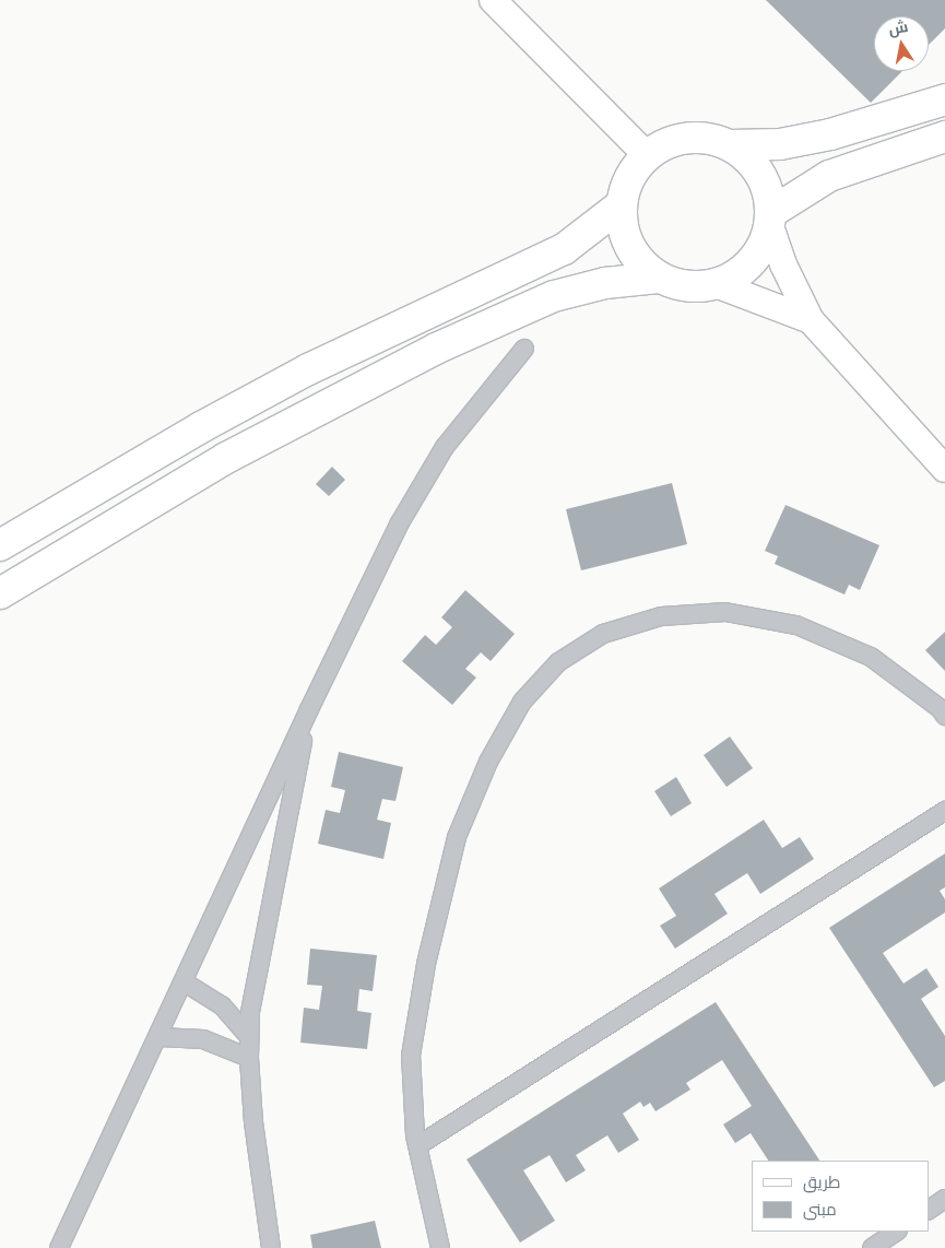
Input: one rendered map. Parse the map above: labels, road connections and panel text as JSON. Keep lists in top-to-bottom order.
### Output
{
  "legend": ["طريق", "مبنى"],
  "north": "top"
}
